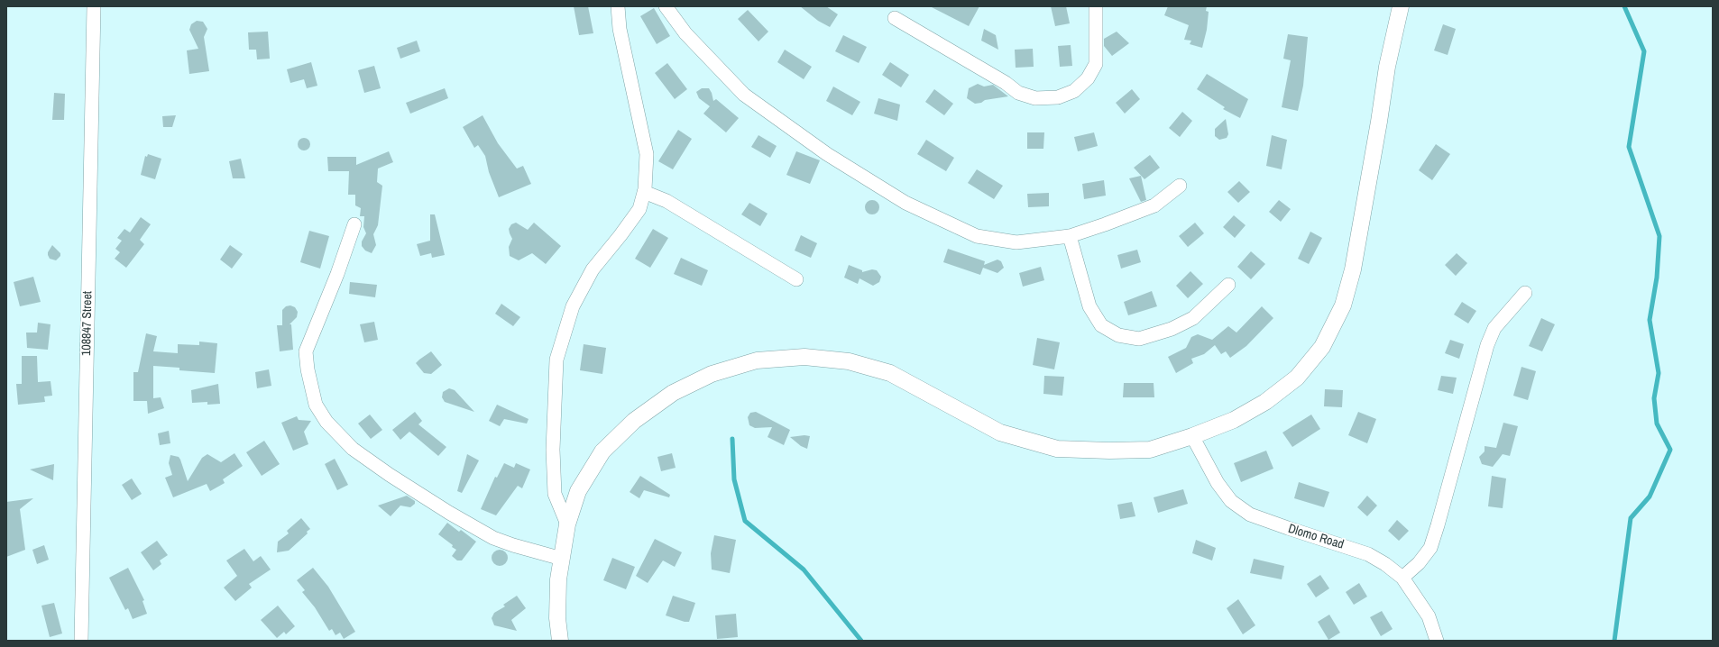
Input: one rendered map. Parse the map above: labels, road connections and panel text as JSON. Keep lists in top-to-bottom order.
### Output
{
  "streets": {
    "street": ["108847 Street", "Dlomo Road"]
  }
}
